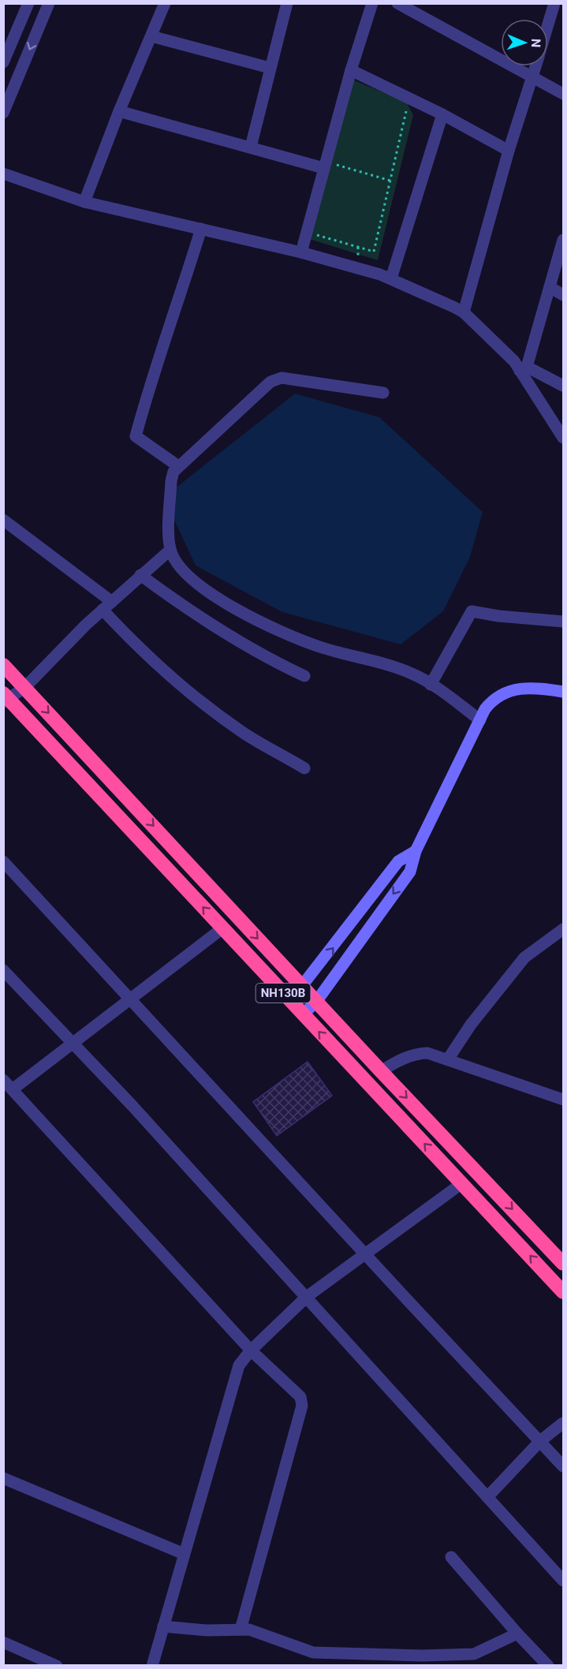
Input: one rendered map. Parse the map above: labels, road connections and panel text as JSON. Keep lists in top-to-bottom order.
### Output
{
  "streets": {
    "highway": ["NH130B"]
  },
  "north": "right"
}
